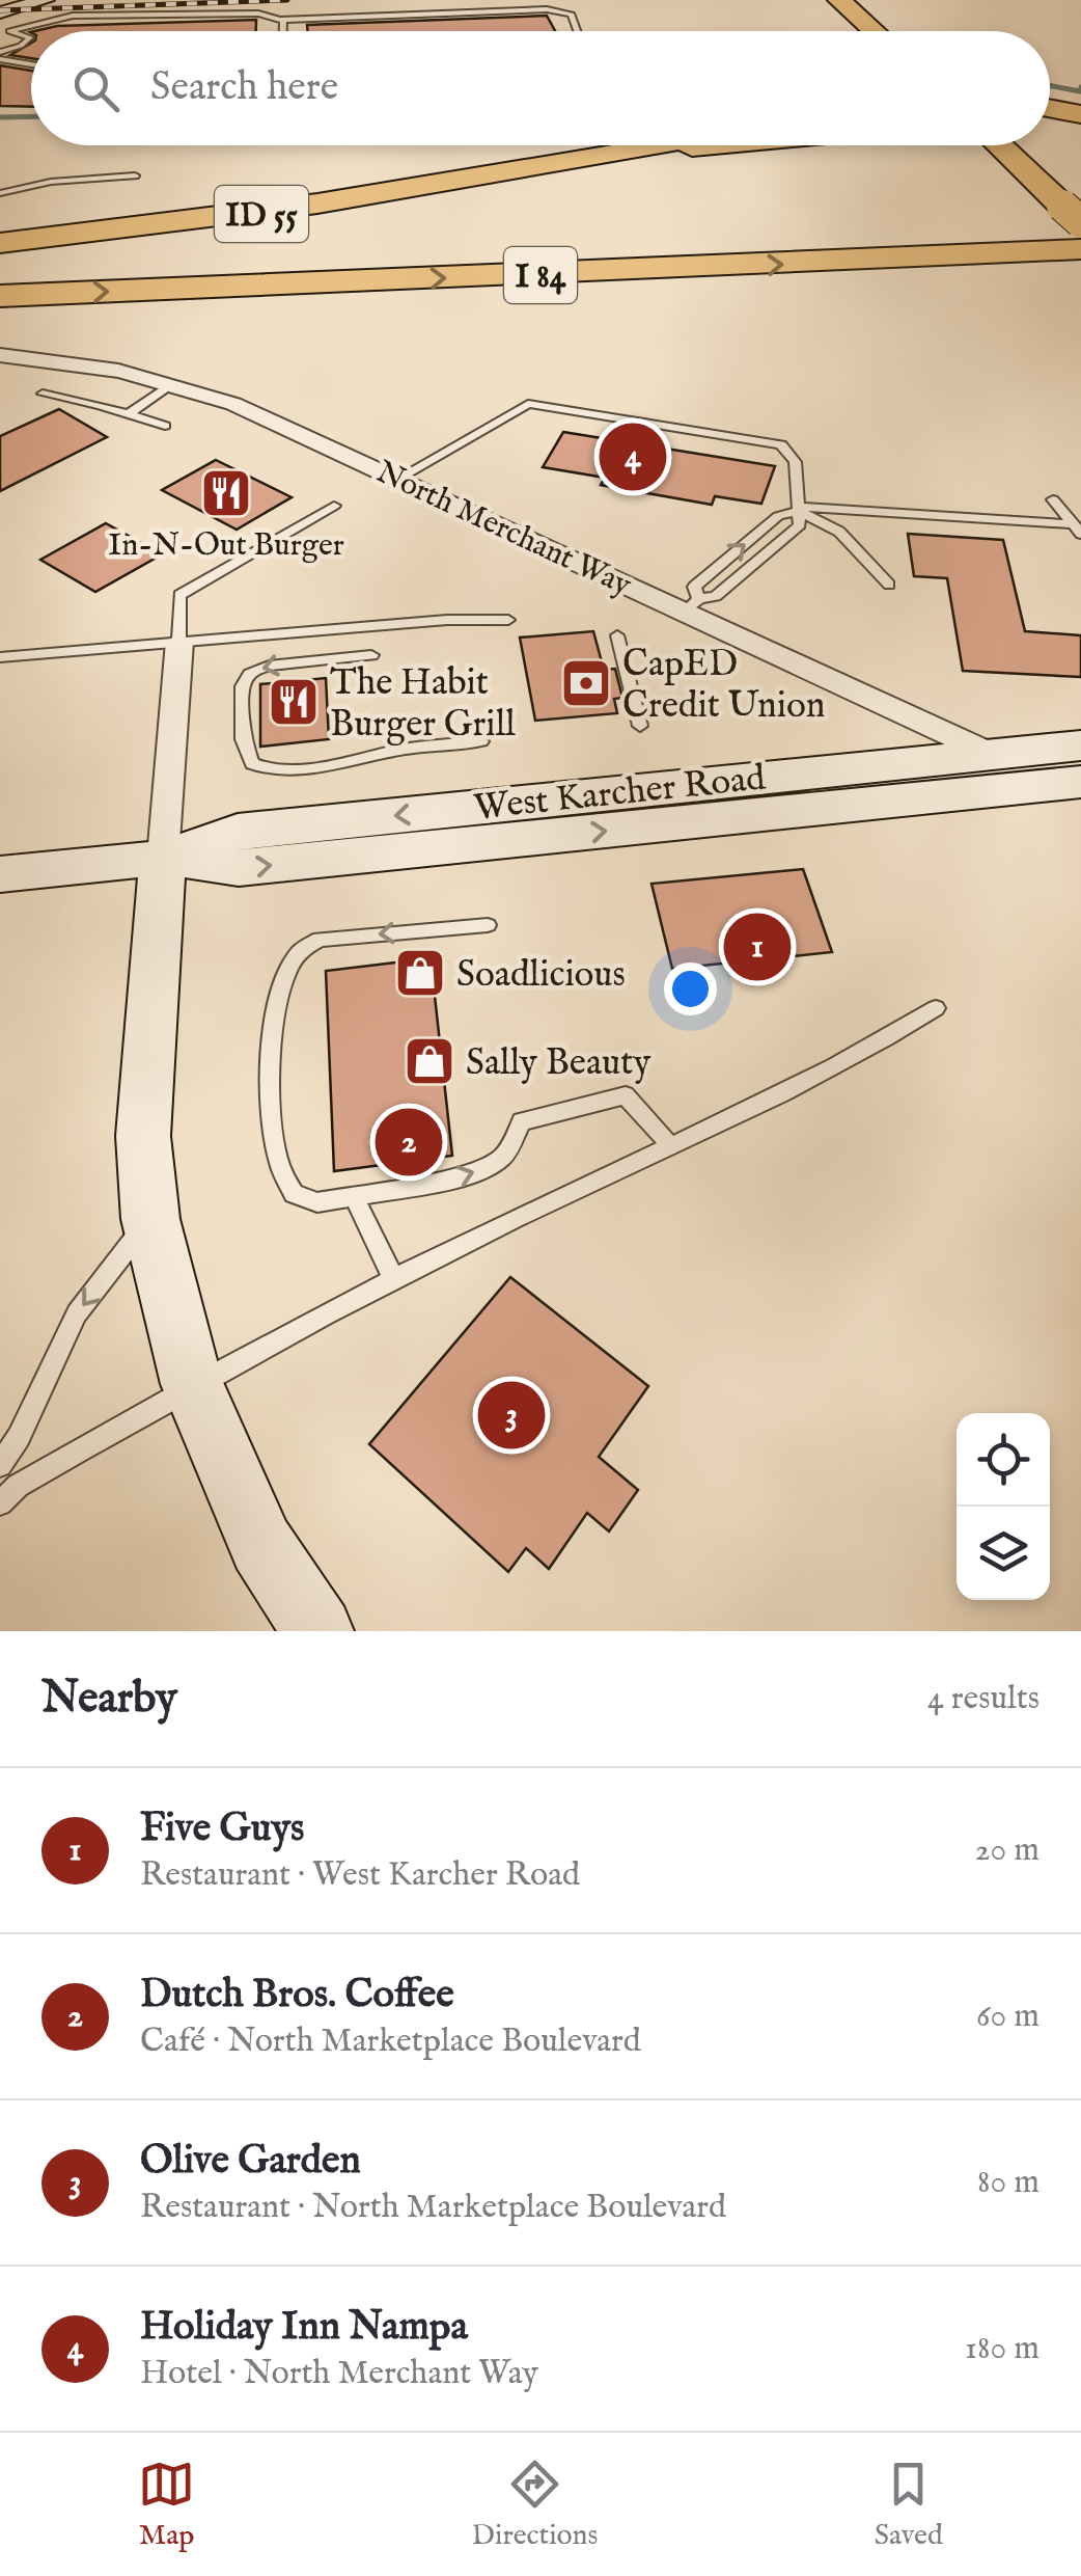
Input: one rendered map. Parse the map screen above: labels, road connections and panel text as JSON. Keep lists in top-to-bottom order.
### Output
{
  "streets": {
    "highway": ["ID 55", "I 84"],
    "main road": ["West Karcher Road"],
    "street": ["North Merchant Way"]
  },
  "crossings": [
    ["North Merchant Way", "West Karcher Road"]
  ],
  "places": {
    "restaurant": ["In-N-Out Burger", "The Habit Burger Grill"],
    "bank": ["CapED Credit Union"],
    "shop": ["Soadlicious", "Sally Beauty"]
  },
  "page": {
    "search": "Search here",
    "pins": [
      "4",
      "1",
      "2",
      "3"
    ],
    "heading": ["Nearby", "4 results"],
    "list": [
      {
        "mark": "1",
        "name": "Five Guys",
        "note": "Restaurant · West Karcher Road",
        "value": "20 m"
      },
      {
        "mark": "2",
        "name": "Dutch Bros. Coffee",
        "note": "Café · North Marketplace Boulevard",
        "value": "60 m"
      },
      {
        "mark": "3",
        "name": "Olive Garden",
        "note": "Restaurant · North Marketplace Boulevard",
        "value": "80 m"
      },
      {
        "mark": "4",
        "name": "Holiday Inn Nampa",
        "note": "Hotel · North Merchant Way",
        "value": "180 m"
      }
    ],
    "nav": ["Map", "Directions", "Saved"]
  }
}
